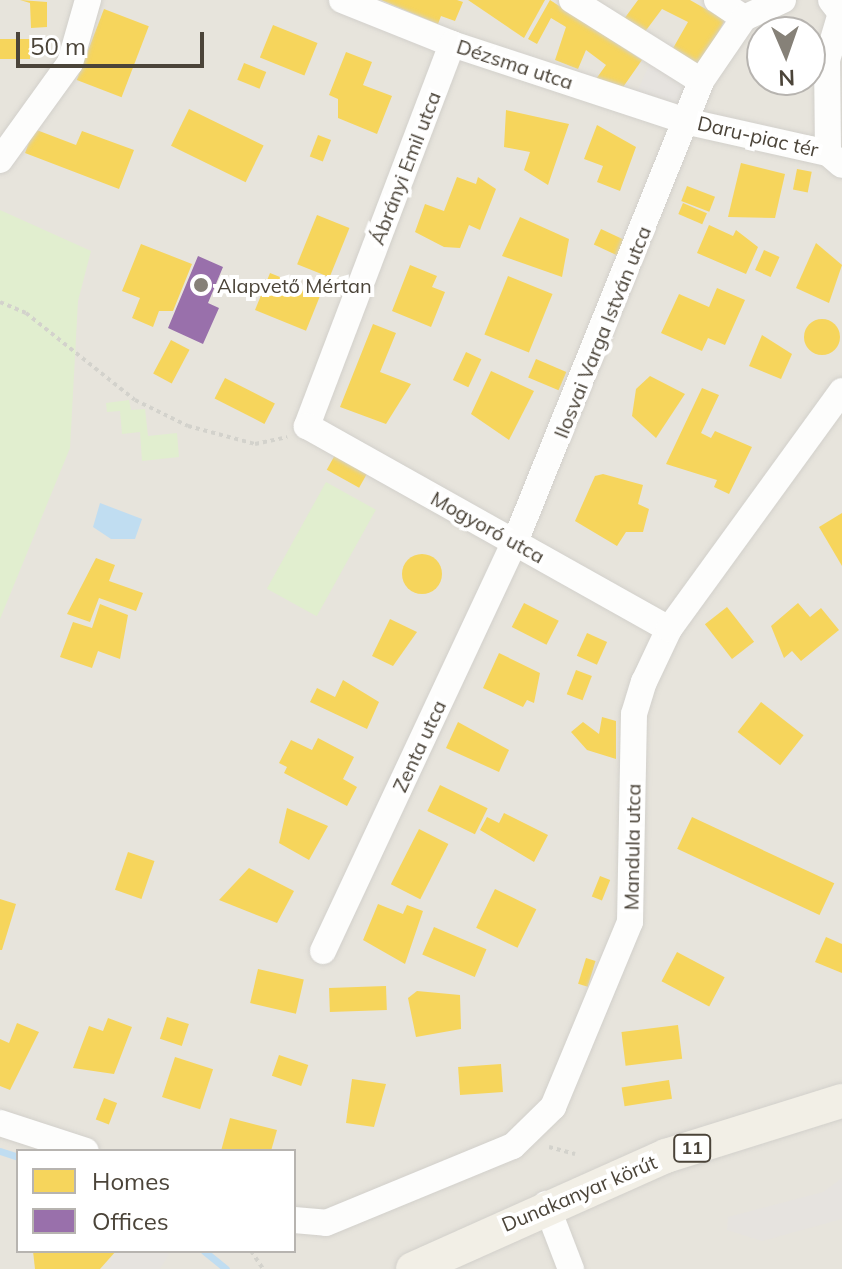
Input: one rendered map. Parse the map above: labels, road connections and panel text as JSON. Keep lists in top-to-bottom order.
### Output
{
  "streets": {
    "main road": ["11", "Dunakanyar körút"],
    "street": [
      "Dézsma utca",
      "Daru-piac tér",
      "Ábrányi Emil utca",
      "Ilosvai Varga István utca",
      "Mogyoró utca",
      "Zenta utca",
      "Mandula utca"
    ]
  },
  "crossings": [
    ["Dézsma utca", "Daru-piac tér"],
    ["Dézsma utca", "Ábrányi Emil utca"],
    ["Dézsma utca", "Ilosvai Varga István utca"],
    ["Daru-piac tér", "Ilosvai Varga István utca"],
    ["Ábrányi Emil utca", "Mogyoró utca"],
    ["Ilosvai Varga István utca", "Mogyoró utca"],
    ["Ilosvai Varga István utca", "Zenta utca"],
    ["Mogyoró utca", "Zenta utca"],
    ["Mogyoró utca", "Mandula utca"]
  ],
  "places": ["Alapvető Mértan"],
  "legend": ["Homes", "Offices"],
  "scale_bar": "50 m",
  "north": "bottom"
}
